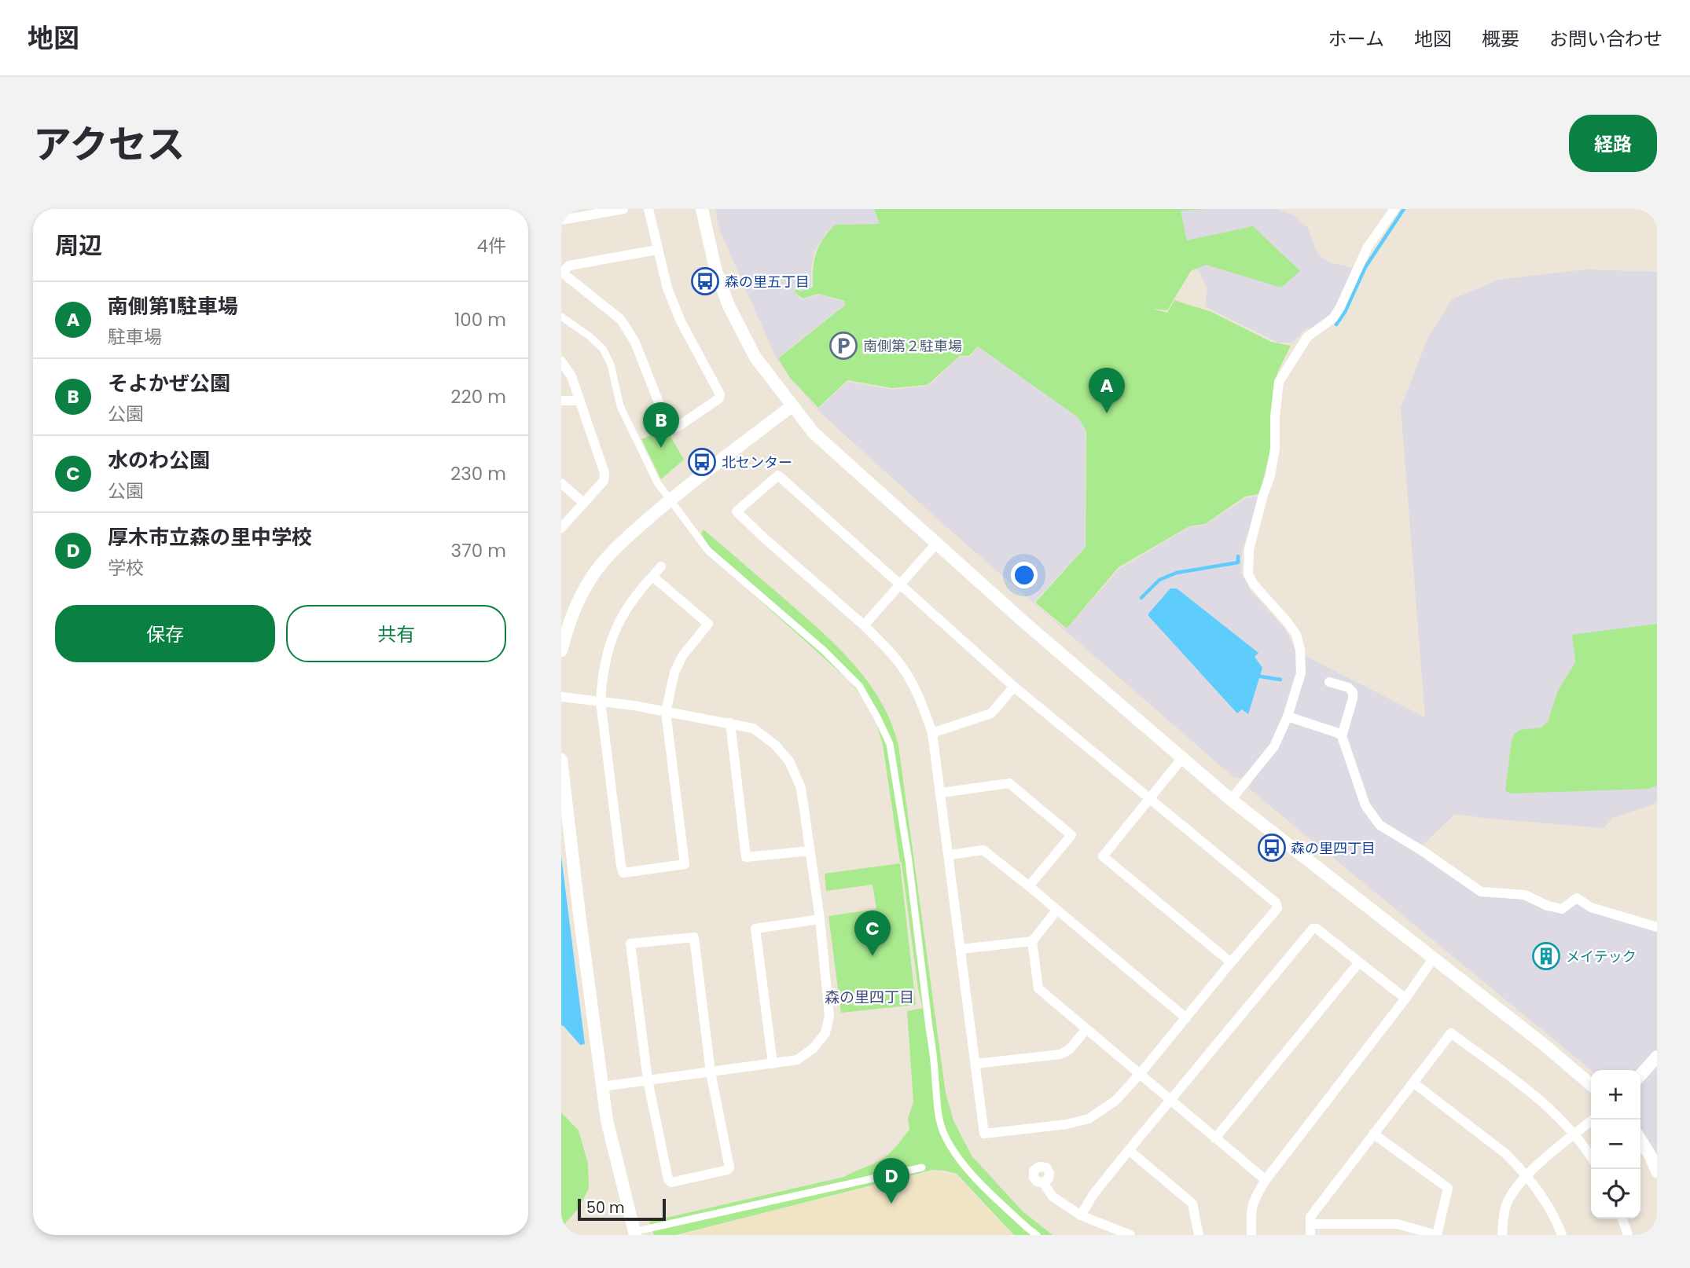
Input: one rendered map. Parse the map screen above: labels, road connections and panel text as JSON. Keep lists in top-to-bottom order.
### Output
{
  "districts": ["森の里四丁目"],
  "places": {
    "bus stop": ["森の里五丁目", "北センター", "森の里四丁目"],
    "parking": ["南側第２駐車場"],
    "building": ["メイテック"]
  },
  "scale_bar": "50 m",
  "page": {
    "header": "地図",
    "nav": [
      "ホーム",
      "地図",
      "概要",
      "お問い合わせ"
    ],
    "title": "アクセス",
    "buttons": [
      "経路",
      ["保存", "共有"]
    ],
    "heading": ["周辺", "4件"],
    "list": [
      {
        "mark": "A",
        "name": "南側第1駐車場",
        "note": "駐車場",
        "value": "100 m"
      },
      {
        "mark": "B",
        "name": "そよかぜ公園",
        "note": "公園",
        "value": "220 m"
      },
      {
        "mark": "C",
        "name": "水のわ公園",
        "note": "公園",
        "value": "230 m"
      },
      {
        "mark": "D",
        "name": "厚木市立森の里中学校",
        "note": "学校",
        "value": "370 m"
      }
    ],
    "pins": [
      "A",
      "B",
      "C",
      "D"
    ],
    "map_buttons": ["+", "−"],
    "scale": "50 m"
  }
}
